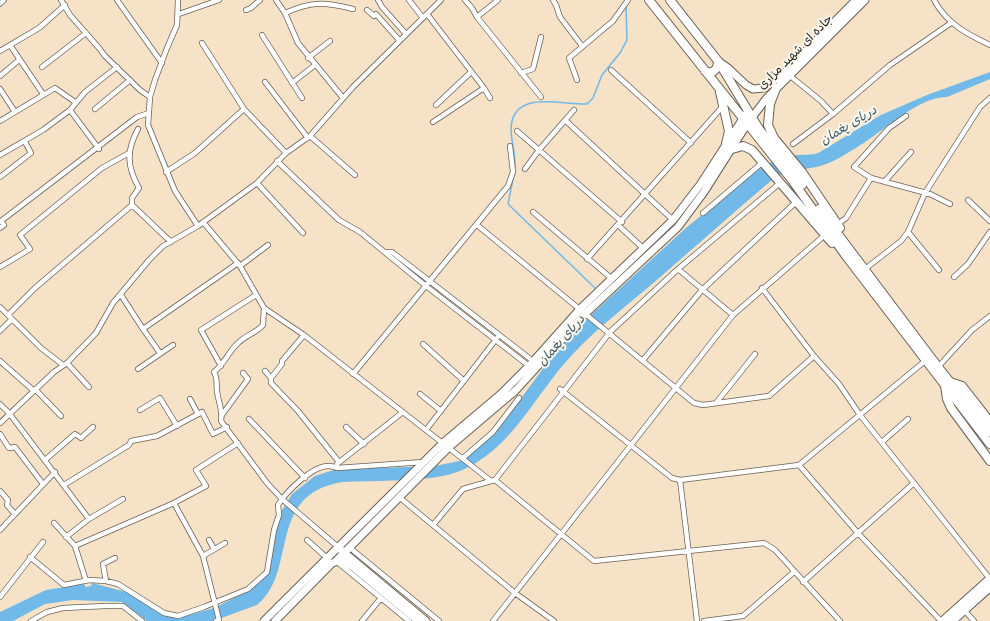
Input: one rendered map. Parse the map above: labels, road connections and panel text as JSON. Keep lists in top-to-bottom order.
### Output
{
  "streets": {
    "main road": ["جاده ای شهید مزاری"]
  },
  "water": ["دریای پغمان"]
}
